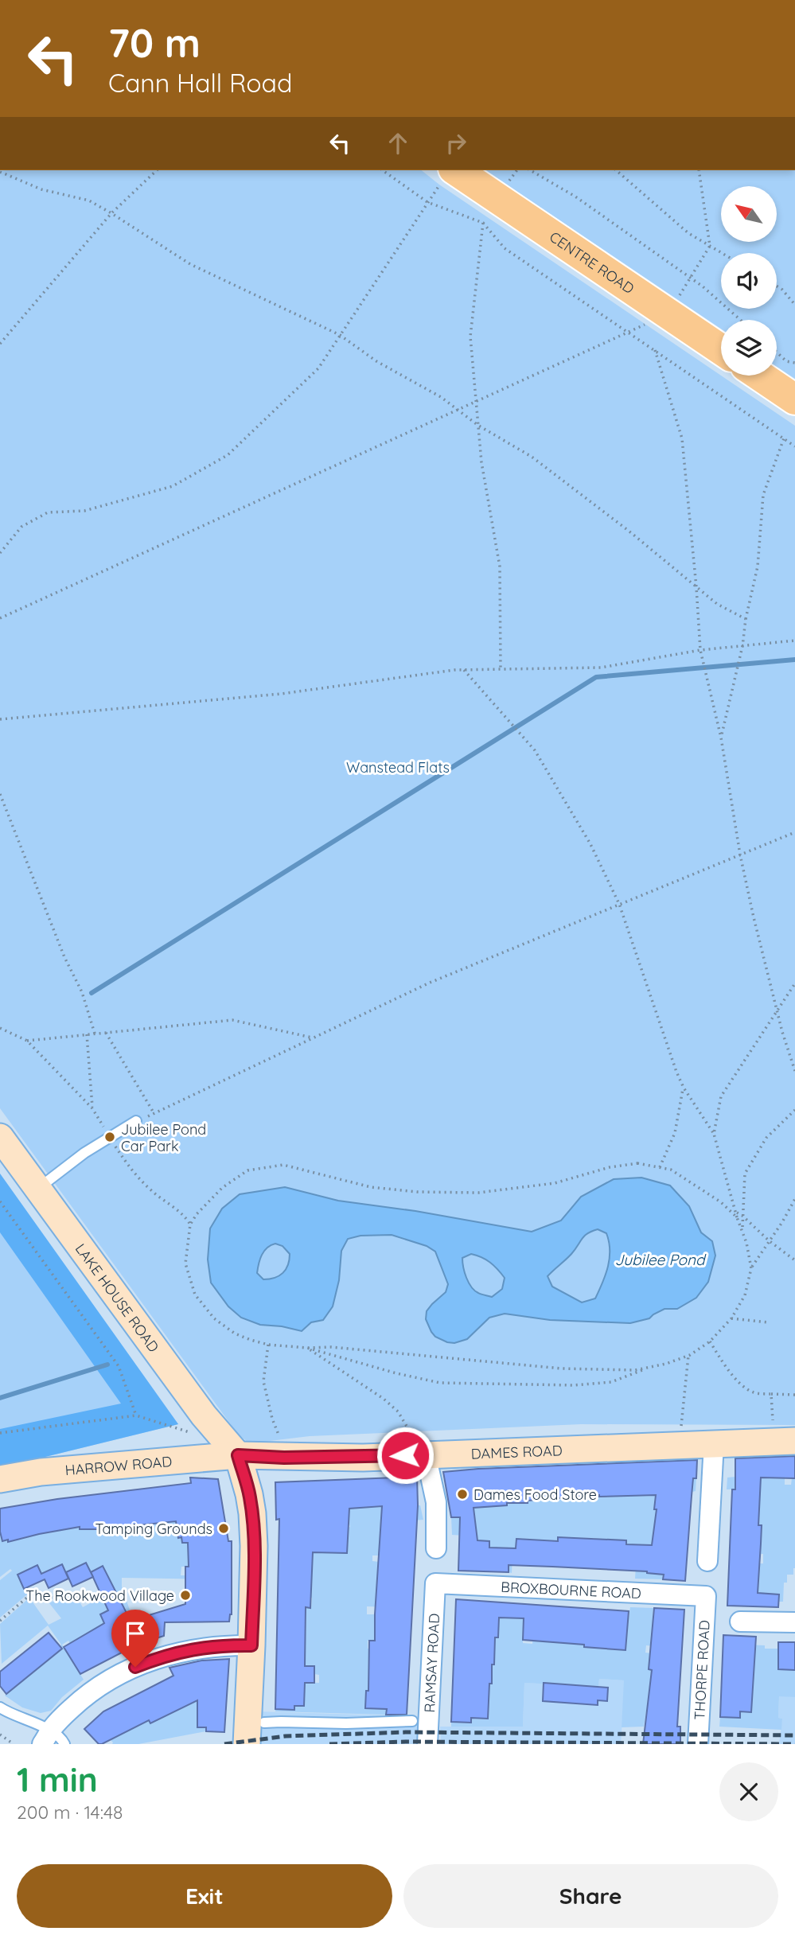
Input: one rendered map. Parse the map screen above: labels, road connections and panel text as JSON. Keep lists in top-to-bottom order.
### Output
{
  "streets": {
    "main road": [
      "CENTRE ROAD",
      "LAKE HOUSE ROAD",
      "DAMES ROAD",
      "HARROW ROAD"
    ],
    "street": ["BROXBOURNE ROAD", "RAMSAY ROAD", "THORPE ROAD"]
  },
  "crossings": [
    ["LAKE HOUSE ROAD", "DAMES ROAD"],
    ["LAKE HOUSE ROAD", "HARROW ROAD"],
    ["DAMES ROAD", "HARROW ROAD"],
    ["BROXBOURNE ROAD", "RAMSAY ROAD"],
    ["BROXBOURNE ROAD", "THORPE ROAD"]
  ],
  "water": ["Jubilee Pond"],
  "parks": ["Wanstead Flats"],
  "places": [
    "Jubilee Pond Car Park",
    "Dames Food Store",
    "Tamping Grounds",
    "The Rookwood Village"
  ],
  "north": "top left",
  "page": {
    "turn": ["70 m", "Cann Hall Road"],
    "heading": ["1 min", "200 m · 14:48"],
    "buttons": ["Exit", "Share"]
  }
}
